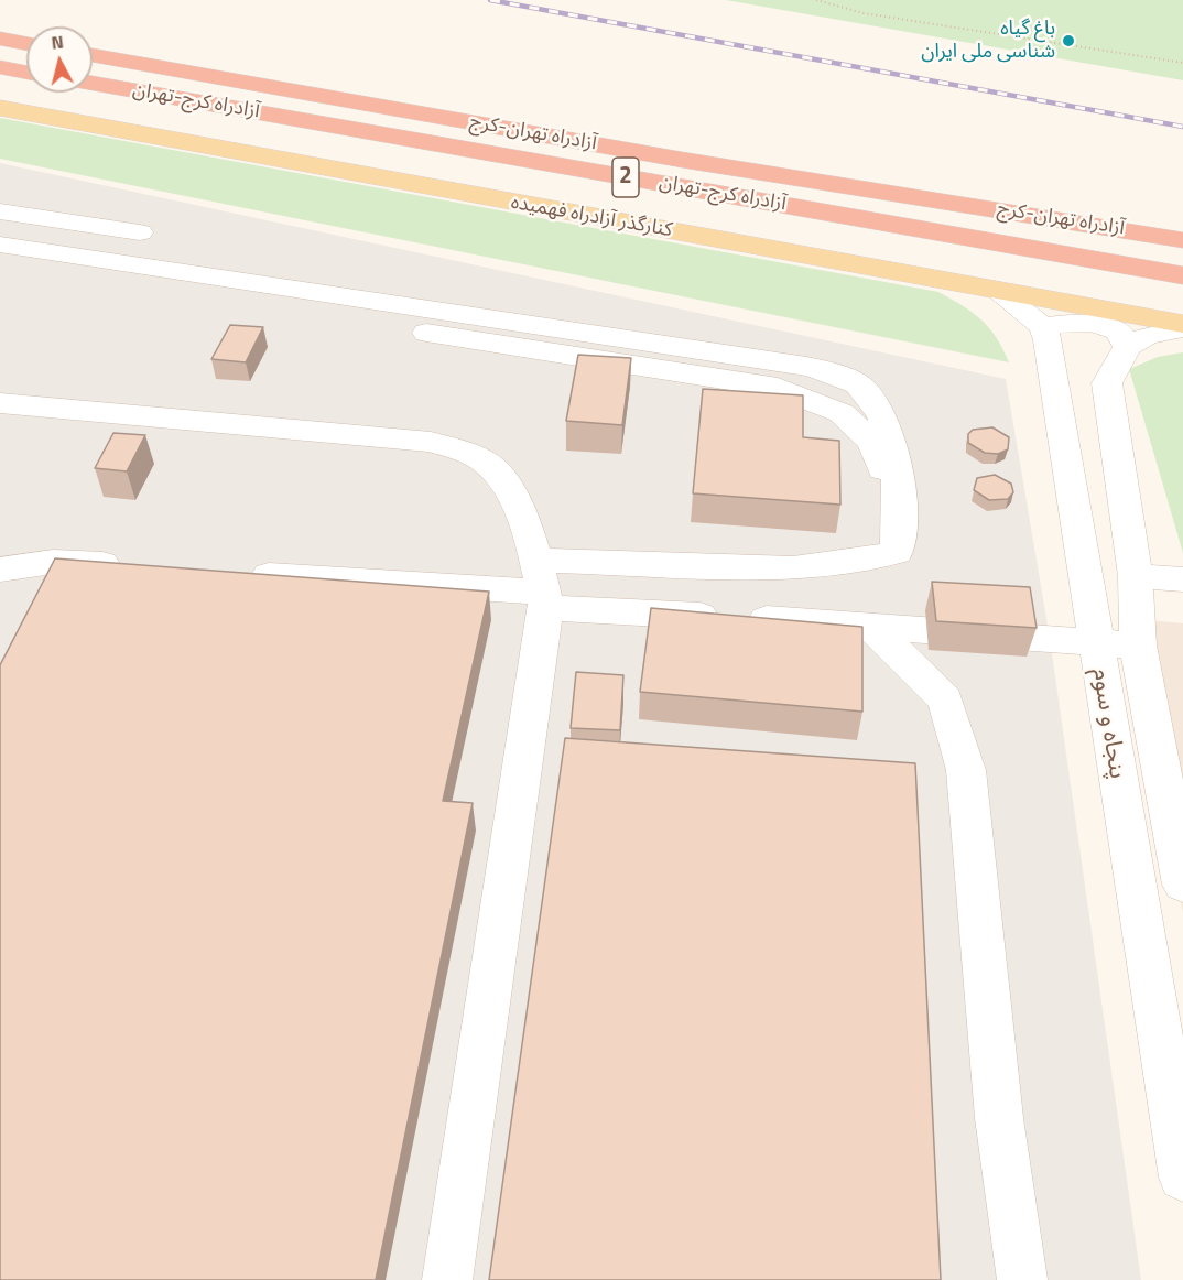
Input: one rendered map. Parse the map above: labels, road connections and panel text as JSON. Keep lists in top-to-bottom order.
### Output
{
  "streets": {
    "highway": ["آزادراه کرج-تهران", "آزادراه تهران-کرج", "2"],
    "main road": ["کنارگذر آزادراه فهمیده"],
    "street": ["پنجاه و سوم"]
  },
  "places": ["باغ گیاه‌ شناسی ملی ایران"],
  "north": "top"
}
